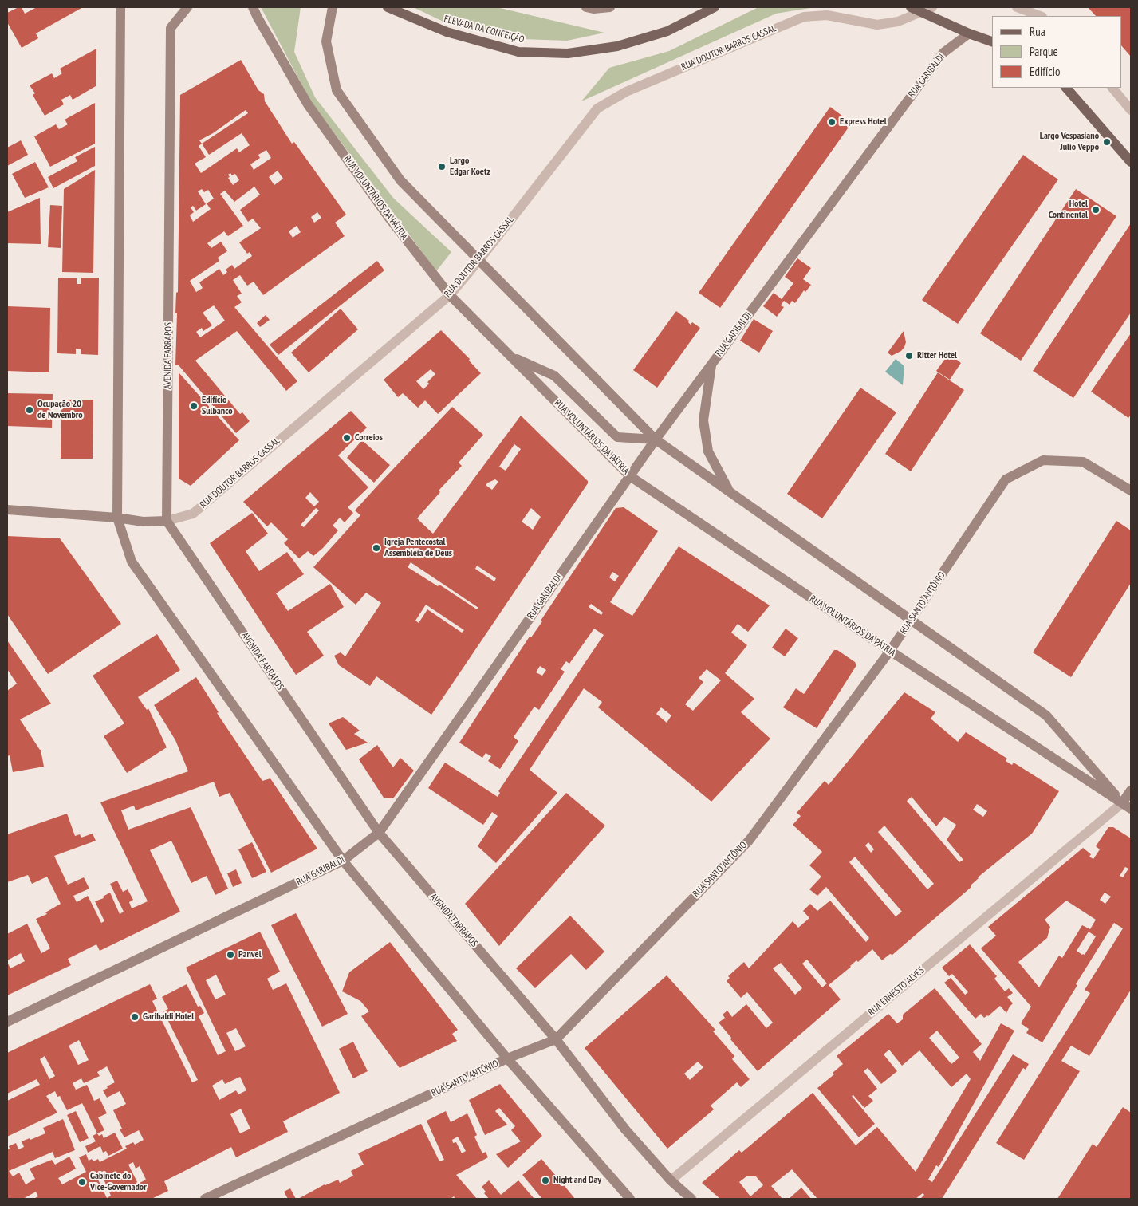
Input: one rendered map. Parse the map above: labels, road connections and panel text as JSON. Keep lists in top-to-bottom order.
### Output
{
  "streets": {
    "main road": [
      "ELEVADA DA CONCEIÇÃO",
      "RUA DOUTOR BARROS CASSAL",
      "RUA GARIBALDI",
      "RUA VOLUNTÁRIOS DA PÁTRIA",
      "AVENIDA FARRAPOS",
      "RUA SANTO ANTÔNIO"
    ],
    "street": ["RUA ERNESTO ALVES"]
  },
  "crossings": [
    ["RUA DOUTOR BARROS CASSAL", "RUA VOLUNTÁRIOS DA PÁTRIA"],
    ["RUA DOUTOR BARROS CASSAL", "AVENIDA FARRAPOS"],
    ["RUA GARIBALDI", "RUA VOLUNTÁRIOS DA PÁTRIA"],
    ["RUA GARIBALDI", "AVENIDA FARRAPOS"],
    ["RUA VOLUNTÁRIOS DA PÁTRIA", "RUA SANTO ANTÔNIO"],
    ["RUA VOLUNTÁRIOS DA PÁTRIA", "RUA ERNESTO ALVES"],
    ["AVENIDA FARRAPOS", "RUA SANTO ANTÔNIO"],
    ["AVENIDA FARRAPOS", "RUA ERNESTO ALVES"]
  ],
  "places": [
    "Express Hotel",
    "Largo Vespasiano Júlio Veppo",
    "Largo Edgar Koetz",
    "Hotel Continental",
    "Ritter Hotel",
    "Edifício Sulbanco",
    "Ocupação 20 de Novembro",
    "Correios",
    "Igreja Pentecostal Assembléia de Deus",
    "Panvel",
    "Garibaldi Hotel",
    "Night and Day",
    "Gabinete do Vice-Governador"
  ],
  "legend": ["Rua", "Parque", "Edifício"]
}
